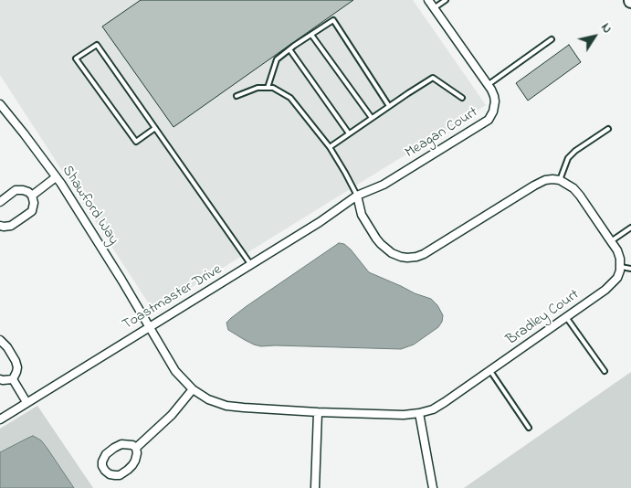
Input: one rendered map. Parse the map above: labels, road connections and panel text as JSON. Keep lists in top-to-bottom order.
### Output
{
  "streets": {
    "street": [
      "Meagan Court",
      "Shawford Way",
      "Toastmaster Drive",
      "Bradley Court"
    ]
  },
  "crossings": [
    ["Meagan Court", "Toastmaster Drive"],
    ["Shawford Way", "Toastmaster Drive"],
    ["Shawford Way", "Bradley Court"],
    ["Toastmaster Drive", "Bradley Court"]
  ],
  "north": "top right"
}
